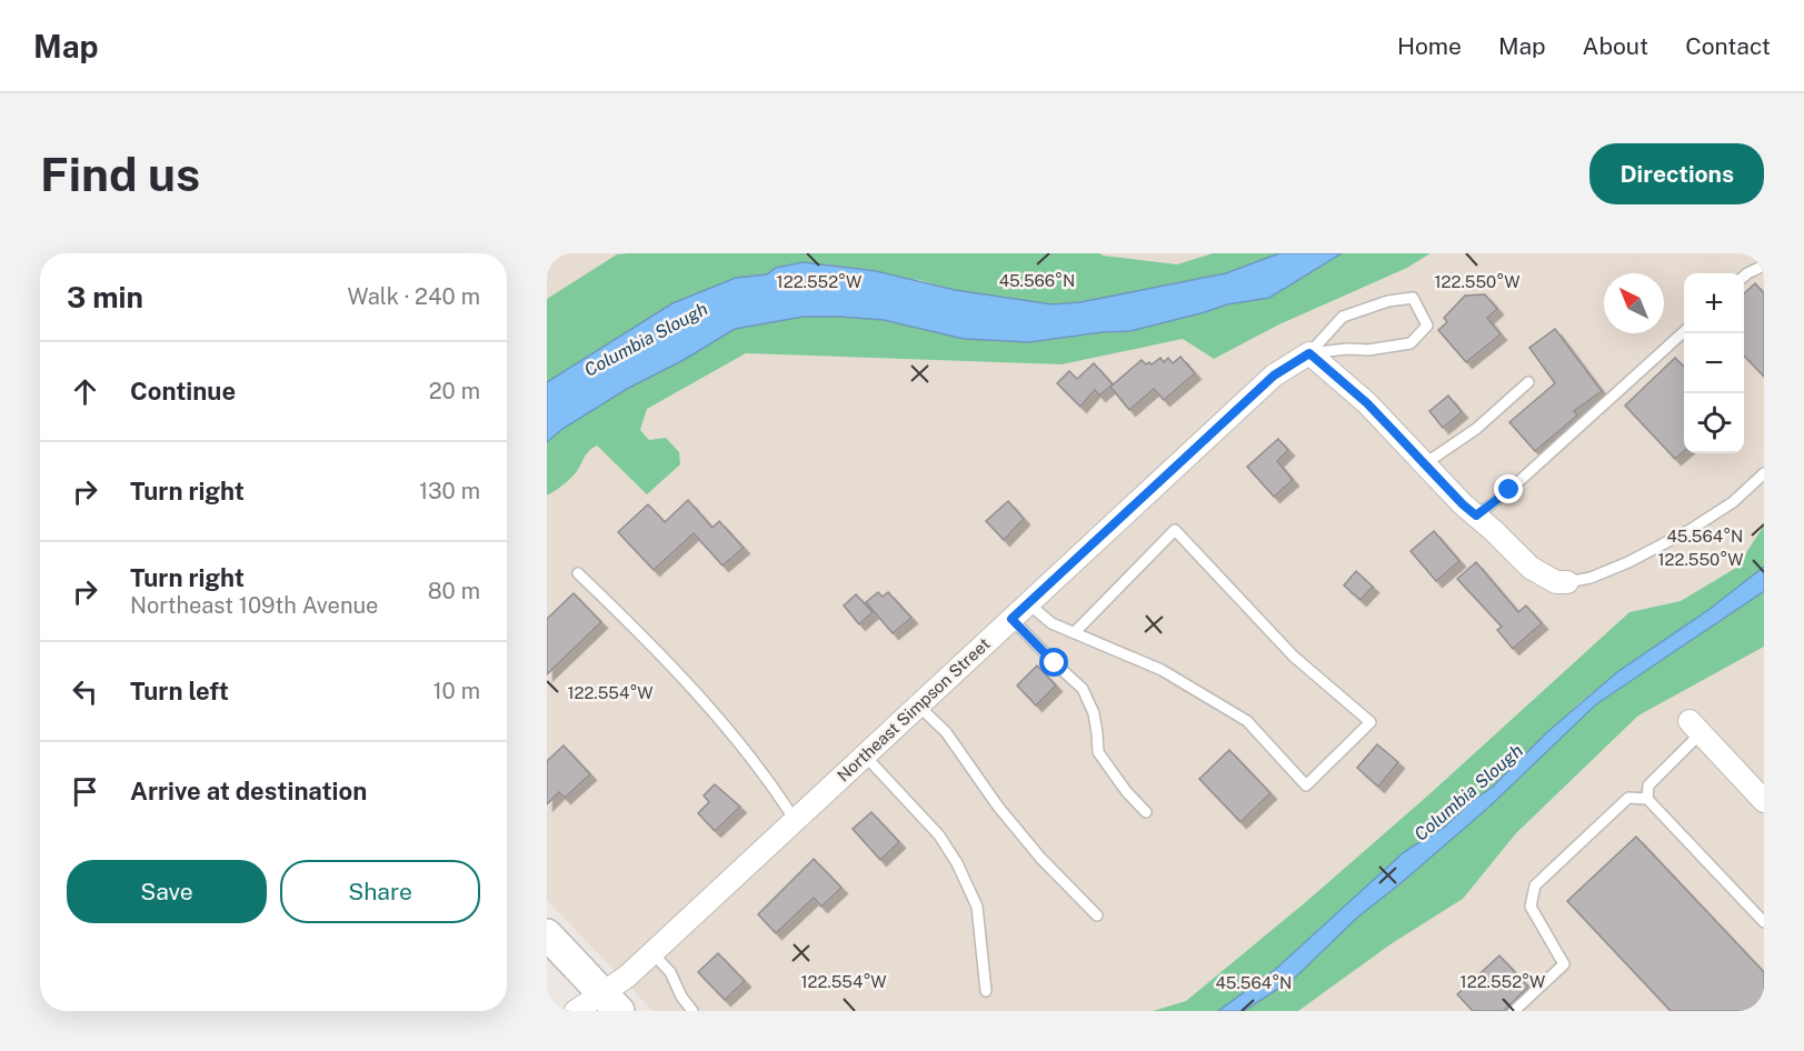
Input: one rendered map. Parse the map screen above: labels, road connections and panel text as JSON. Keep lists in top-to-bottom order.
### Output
{
  "streets": {
    "street": ["Northeast Simpson Street"]
  },
  "water": ["Columbia Slough"],
  "north": "top left",
  "page": {
    "header": "Map",
    "nav": [
      "Home",
      "Map",
      "About",
      "Contact"
    ],
    "buttons": [
      "Directions",
      ["Save", "Share"]
    ],
    "title": "Find us",
    "heading": ["3 min", "Walk · 240 m"],
    "map_buttons": ["+", "−"],
    "list": [
      ["Continue", "20 m"],
      ["Turn right", "130 m"],
      ["Turn right", "Northeast 109th Avenue", "80 m"],
      ["Turn left", "10 m"],
      "Arrive at destination"
    ]
  },
  "coordinates": [
    "45.566°N",
    "122.552°W",
    "122.550°W",
    "45.564°N",
    "122.554°W"
  ]
}
